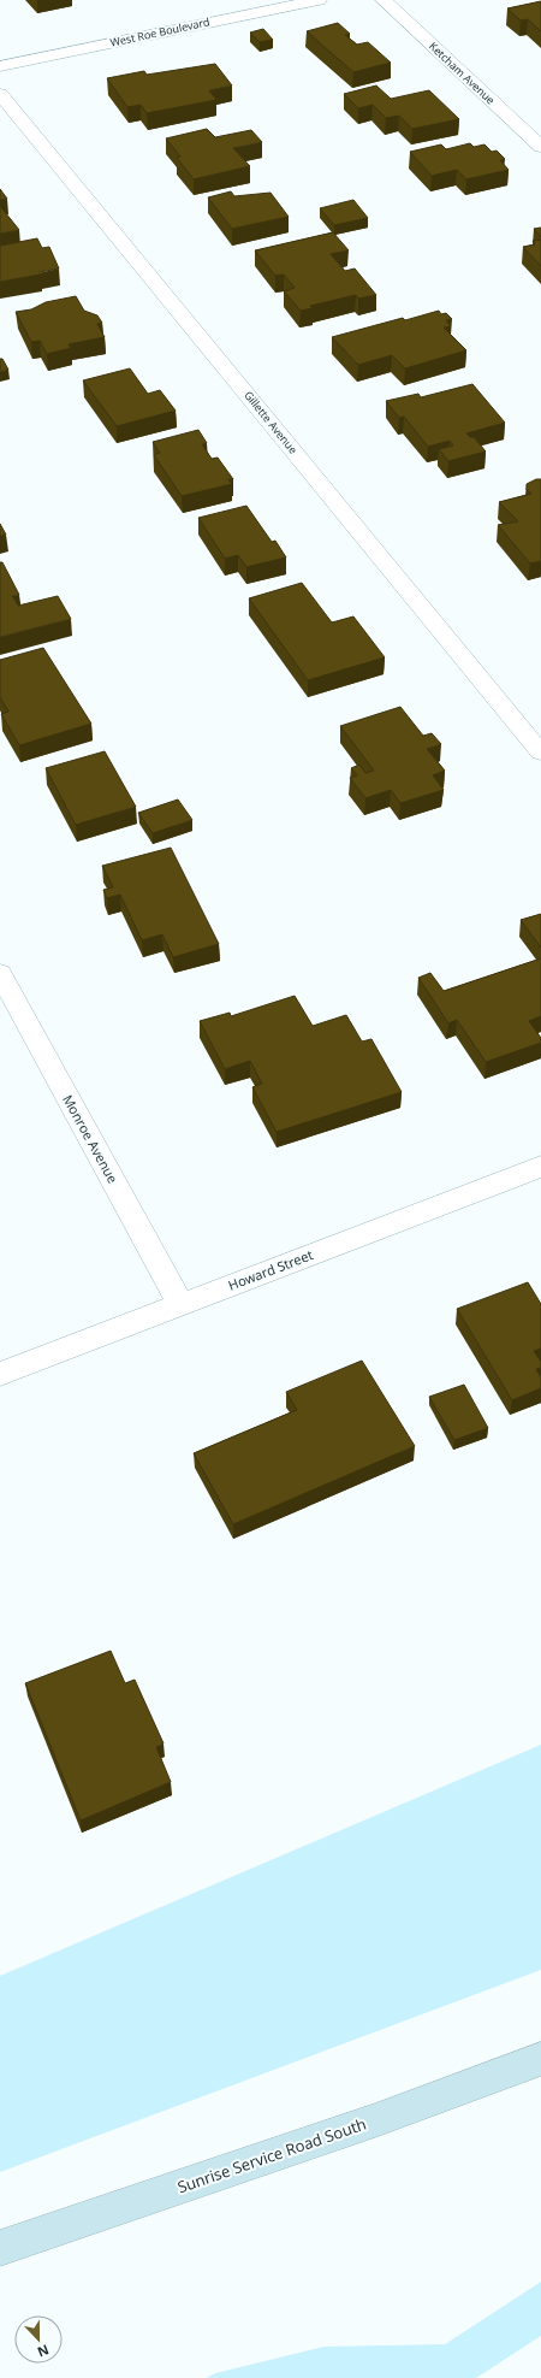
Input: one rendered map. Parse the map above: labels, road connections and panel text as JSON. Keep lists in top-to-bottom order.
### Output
{
  "streets": {
    "main road": ["Sunrise Service Road South"],
    "street": [
      "West Roe Boulevard",
      "Ketcham Avenue",
      "Gillette Avenue",
      "Monroe Avenue",
      "Howard Street"
    ]
  },
  "crossings": [
    ["Monroe Avenue", "Howard Street"]
  ],
  "north": "bottom"
}
